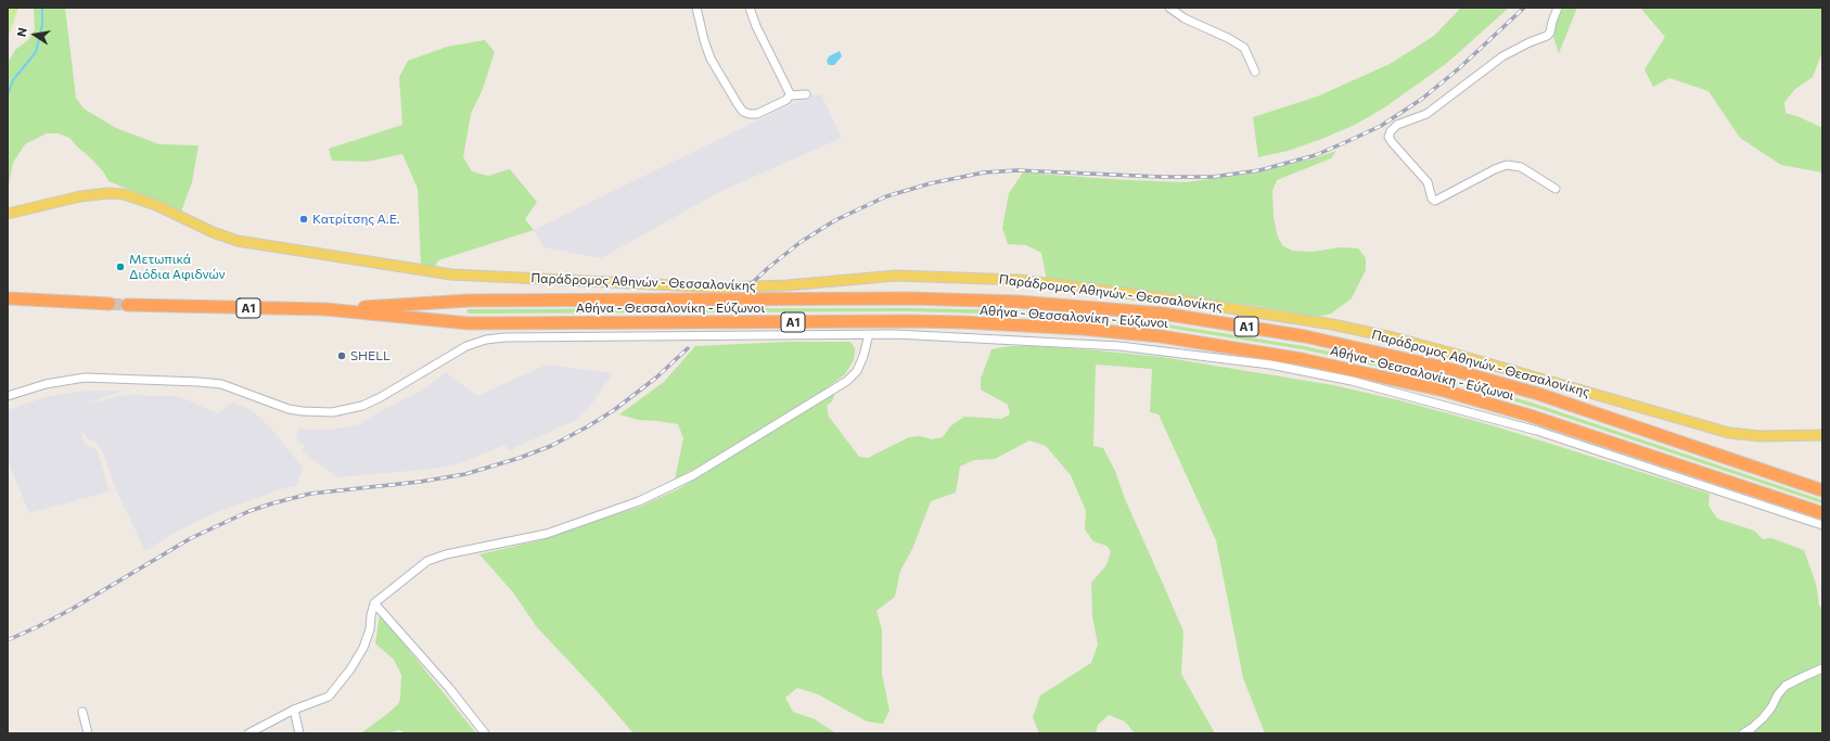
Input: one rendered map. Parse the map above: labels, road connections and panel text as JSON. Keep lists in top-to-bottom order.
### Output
{
  "streets": {
    "highway": ["Α1", "Αθήνα - Θεσσαλονίκη - Εύζωνοι"],
    "main road": ["Παράδρομος Αθηνών - Θεσσαλονίκης"]
  },
  "places": ["Κατρίτσης Α.Ε.", "Μετωπικά Διόδια Αφιδνών", "SHELL"],
  "north": "left"
}
